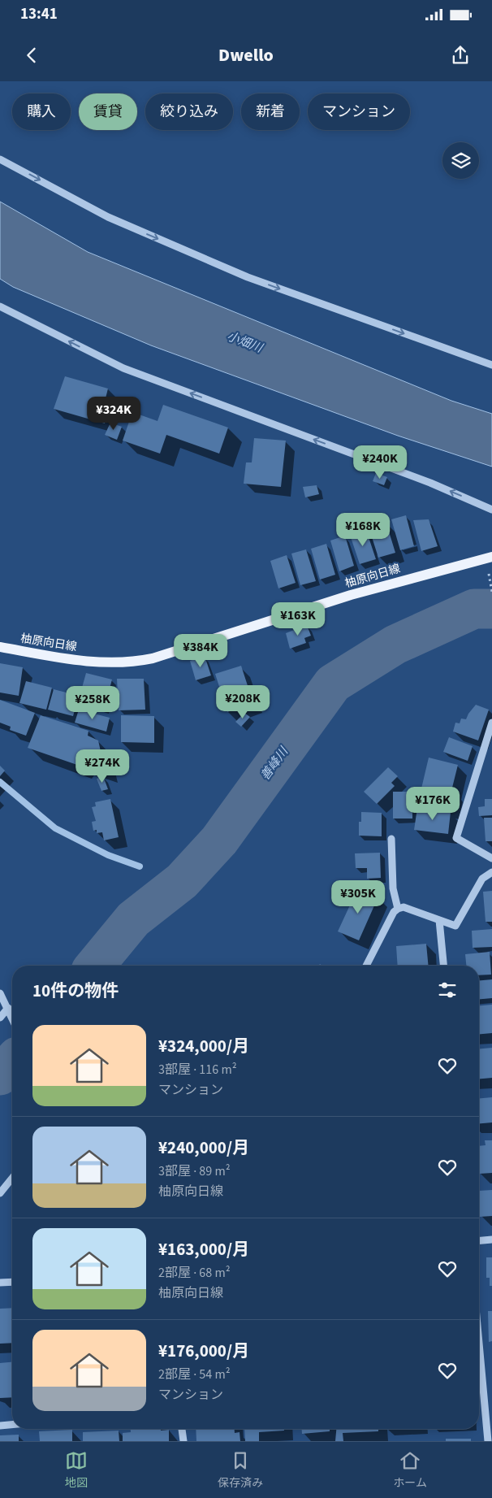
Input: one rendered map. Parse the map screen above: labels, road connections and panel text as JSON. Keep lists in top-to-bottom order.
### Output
{
  "streets": {
    "main road": ["柚原向日線"]
  },
  "water": ["小畑川", "善峰川"],
  "page": {
    "status": "13:41",
    "header": "Dwello",
    "chip": [
      "購入",
      "賃貸",
      "絞り込み",
      "新着",
      "マンション"
    ],
    "price": [
      "¥324K",
      "¥240K",
      "¥168K",
      "¥163K",
      "¥384K",
      "¥208K",
      "¥258K",
      "¥274K",
      "¥176K",
      "¥305K"
    ],
    "heading": "10件の物件",
    "list": [
      {
        "name": "¥324,000/月",
        "note": "3部屋 · 116 m² · マンション"
      },
      {
        "name": "¥240,000/月",
        "note": "3部屋 · 89 m² · 柚原向日線"
      },
      {
        "name": "¥163,000/月",
        "note": "2部屋 · 68 m² · 柚原向日線"
      },
      {
        "name": "¥176,000/月",
        "note": "2部屋 · 54 m² · マンション"
      }
    ],
    "tabs": ["地図", "保存済み", "ホーム"]
  }
}
